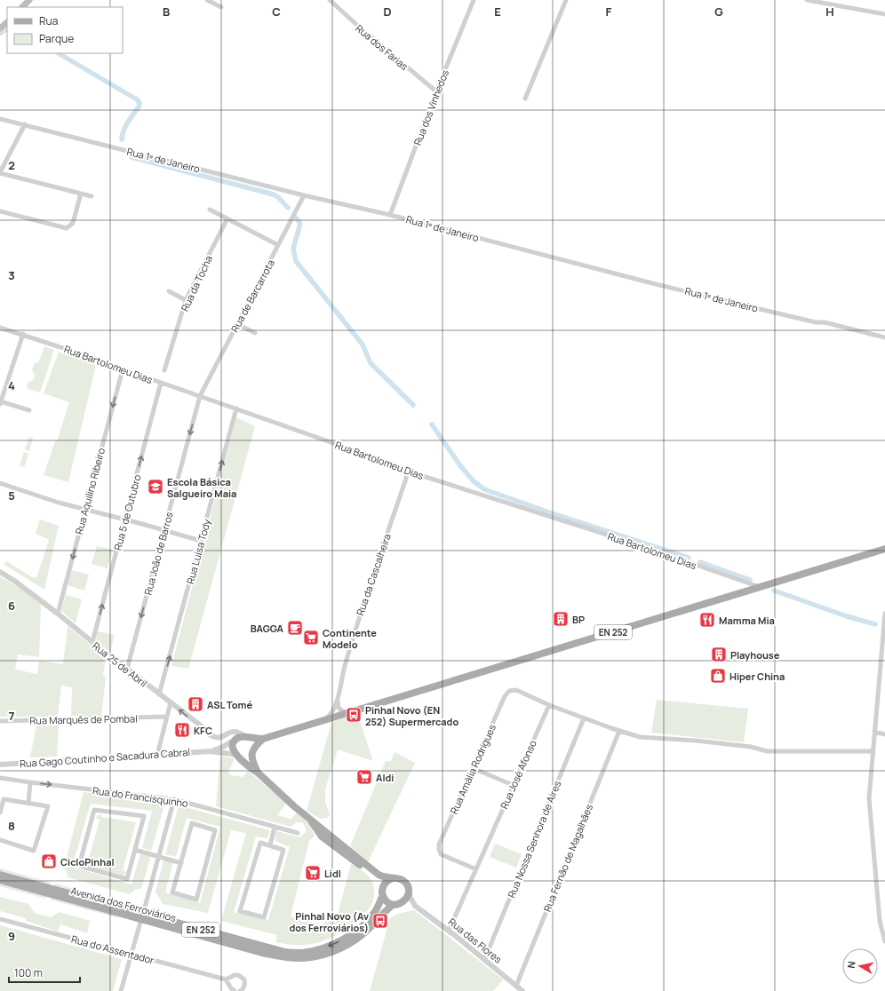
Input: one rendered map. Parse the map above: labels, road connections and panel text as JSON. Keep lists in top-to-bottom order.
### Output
{
  "streets": {
    "main road": ["EN 252", "Avenida dos Ferroviários"],
    "street": [
      "Rua dos Farias",
      "Rua dos Vinhedos",
      "Rua 1º de Janeiro",
      "Rua da Tocha",
      "Rua de Barcarrota",
      "Rua Bartolomeu Dias",
      "Rua Aquilino Ribeiro",
      "Rua 5 de Outubro",
      "Rua Luísa Tody",
      "Rua João de Barros",
      "Rua da Cascalheira",
      "Rua 25 de Abril",
      "Rua Marquês de Pombal",
      "Rua Gago Coutinho e Sacadura Cabral",
      "Rua Amália Rodrigues",
      "Rua José Afonso",
      "Rua do Francisquinho",
      "Rua Nossa Senhora de Aires",
      "Rua Fernão de Magalhães",
      "Rua das Flores",
      "Rua do Assentador"
    ]
  },
  "crossings": [
    ["Rua dos Farias", "Rua dos Vinhedos"],
    ["Rua dos Vinhedos", "Rua 1º de Janeiro"],
    ["Rua 1º de Janeiro", "Rua de Barcarrota"],
    ["Rua de Barcarrota", "Rua Bartolomeu Dias"],
    ["Rua de Barcarrota", "Rua João de Barros"],
    ["Rua Bartolomeu Dias", "Rua Aquilino Ribeiro"],
    ["Rua Bartolomeu Dias", "Rua 5 de Outubro"],
    ["Rua Bartolomeu Dias", "Rua Luísa Tody"],
    ["Rua Bartolomeu Dias", "Rua João de Barros"],
    ["Rua Bartolomeu Dias", "Rua da Cascalheira"],
    ["Rua Bartolomeu Dias", "EN 252"],
    ["Rua Aquilino Ribeiro", "Rua 25 de Abril"],
    ["Rua 5 de Outubro", "Rua 25 de Abril"],
    ["Rua Luísa Tody", "Rua 25 de Abril"],
    ["Rua João de Barros", "Rua 25 de Abril"],
    ["Rua da Cascalheira", "EN 252"],
    ["EN 252", "Rua 25 de Abril"],
    ["EN 252", "Rua Gago Coutinho e Sacadura Cabral"],
    ["EN 252", "Avenida dos Ferroviários"],
    ["Rua 25 de Abril", "Rua Gago Coutinho e Sacadura Cabral"],
    ["Rua Amália Rodrigues", "Rua José Afonso"],
    ["Rua José Afonso", "Rua das Flores"],
    ["Rua Nossa Senhora de Aires", "Rua das Flores"],
    ["Rua Fernão de Magalhães", "Rua das Flores"]
  ],
  "one_way": [
    "Rua Aquilino Ribeiro",
    "Rua 5 de Outubro",
    "Rua Luísa Tody",
    "Rua João de Barros",
    "Rua do Francisquinho"
  ],
  "places": {
    "school or university": ["Escola Básica Salgueiro Maia"],
    "building": ["BP", "Playhouse", "ASL Tomé"],
    "restaurant": ["Mamma Mia", "KFC"],
    "cafe": ["BAGGA"],
    "supermarket": ["Continente Modelo", "Aldi", "Lidl"],
    "shop": ["Hiper China", "CicloPinhal"],
    "bus stop": ["Pinhal Novo (EN 252) Supermercado", "Pinhal Novo (Av dos Ferroviários)"]
  },
  "legend": ["Rua", "Parque"],
  "scale_bar": "100 m",
  "north": "left",
  "grid": {
    "columns": [
      "B",
      "C",
      "D",
      "E",
      "F",
      "G",
      "H"
    ],
    "rows": [
      "2",
      "3",
      "4",
      "5",
      "6",
      "7",
      "8",
      "9"
    ]
  }
}
